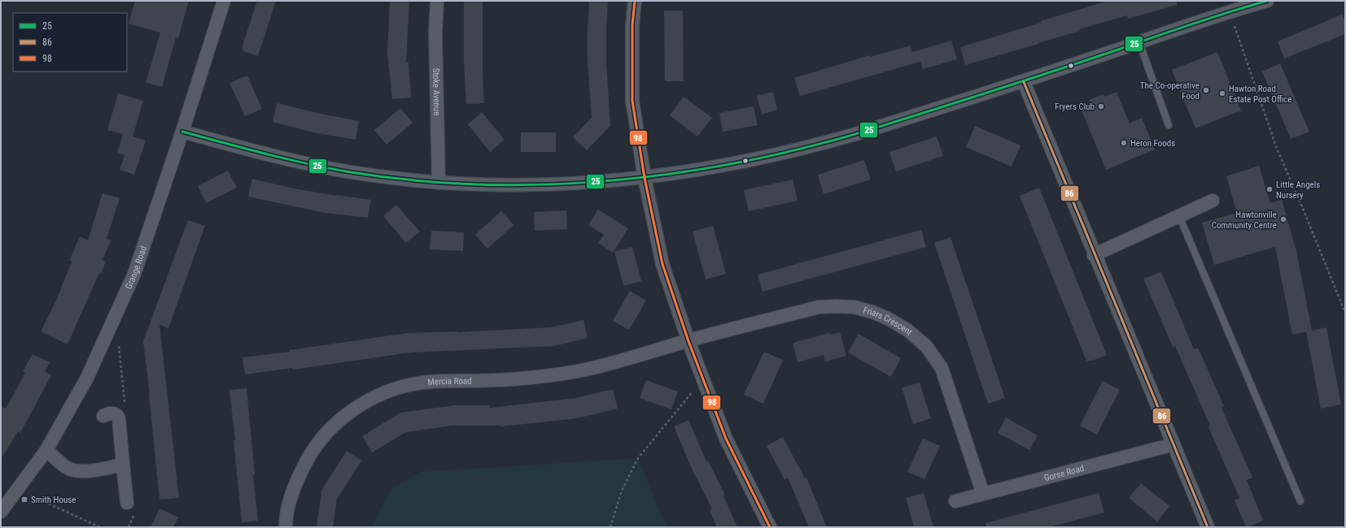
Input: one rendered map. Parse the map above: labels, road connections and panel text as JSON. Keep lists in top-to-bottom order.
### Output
{
  "streets": {
    "street": [
      "Stoke Avenue",
      "Grange Road",
      "Friars Crescent",
      "Mercia Road",
      "Gorse Road"
    ]
  },
  "crossings": [
    ["Friars Crescent", "Mercia Road"],
    ["Friars Crescent", "Gorse Road"]
  ],
  "places": {
    "other": [
      "The Co-operative Food",
      "Hawton Road Estate Post Office",
      "Fryers Club",
      "Heron Foods",
      "Little Angels Nursery",
      "Hawtonville Community Centre"
    ],
    "transit": ["Smith House"]
  },
  "lines": ["transit line 25", "transit line 98", "transit line 86"],
  "legend": ["25", "86", "98"]
}
